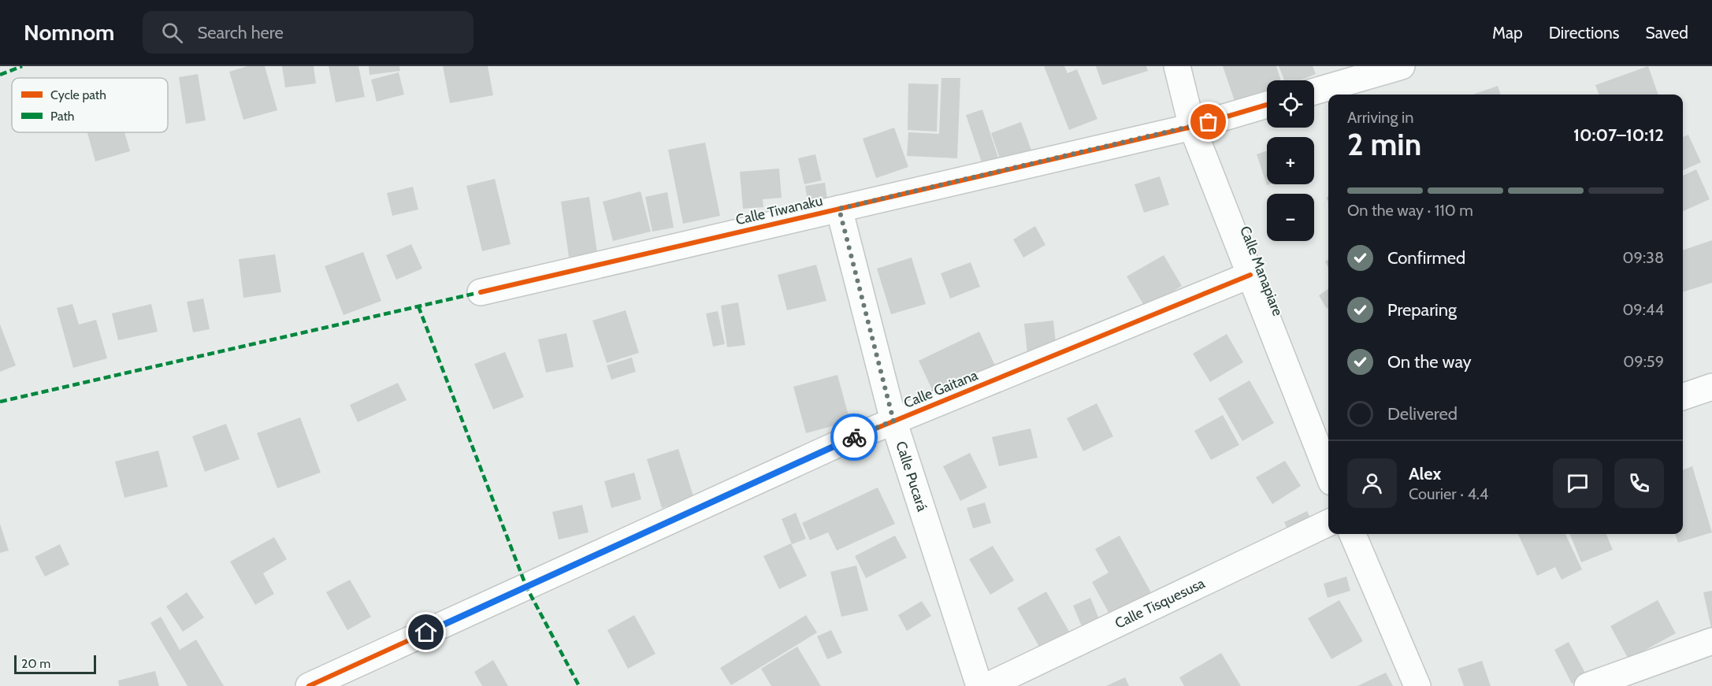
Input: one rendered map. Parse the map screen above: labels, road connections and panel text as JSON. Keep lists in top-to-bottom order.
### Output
{
  "streets": {
    "street": [
      "Calle Tiwanaku",
      "Calle Manapiare",
      "Calle Gaitana",
      "Calle Pucará",
      "Calle Tisquesusa"
    ]
  },
  "crossings": [
    ["Calle Tiwanaku", "Calle Manapiare"],
    ["Calle Tiwanaku", "Calle Pucará"],
    ["Calle Manapiare", "Calle Gaitana"],
    ["Calle Gaitana", "Calle Pucará"]
  ],
  "legend": ["Cycle path", "Path"],
  "scale_bar": "20 m",
  "page": {
    "header": "Nomnom",
    "search": "Search here",
    "nav": ["Map", "Directions", "Saved"],
    "map_buttons": ["+", "−"],
    "heading": ["2 min", "Arriving in", "10:07–10:12"],
    "panel": ["Alex", "Courier · 4.4"],
    "bar": "On the way · 110 m",
    "list": [
      ["Confirmed", "09:38"],
      ["Preparing", "09:44"],
      ["On the way", "09:59"],
      "Delivered"
    ],
    "scale": "20 m"
  }
}
